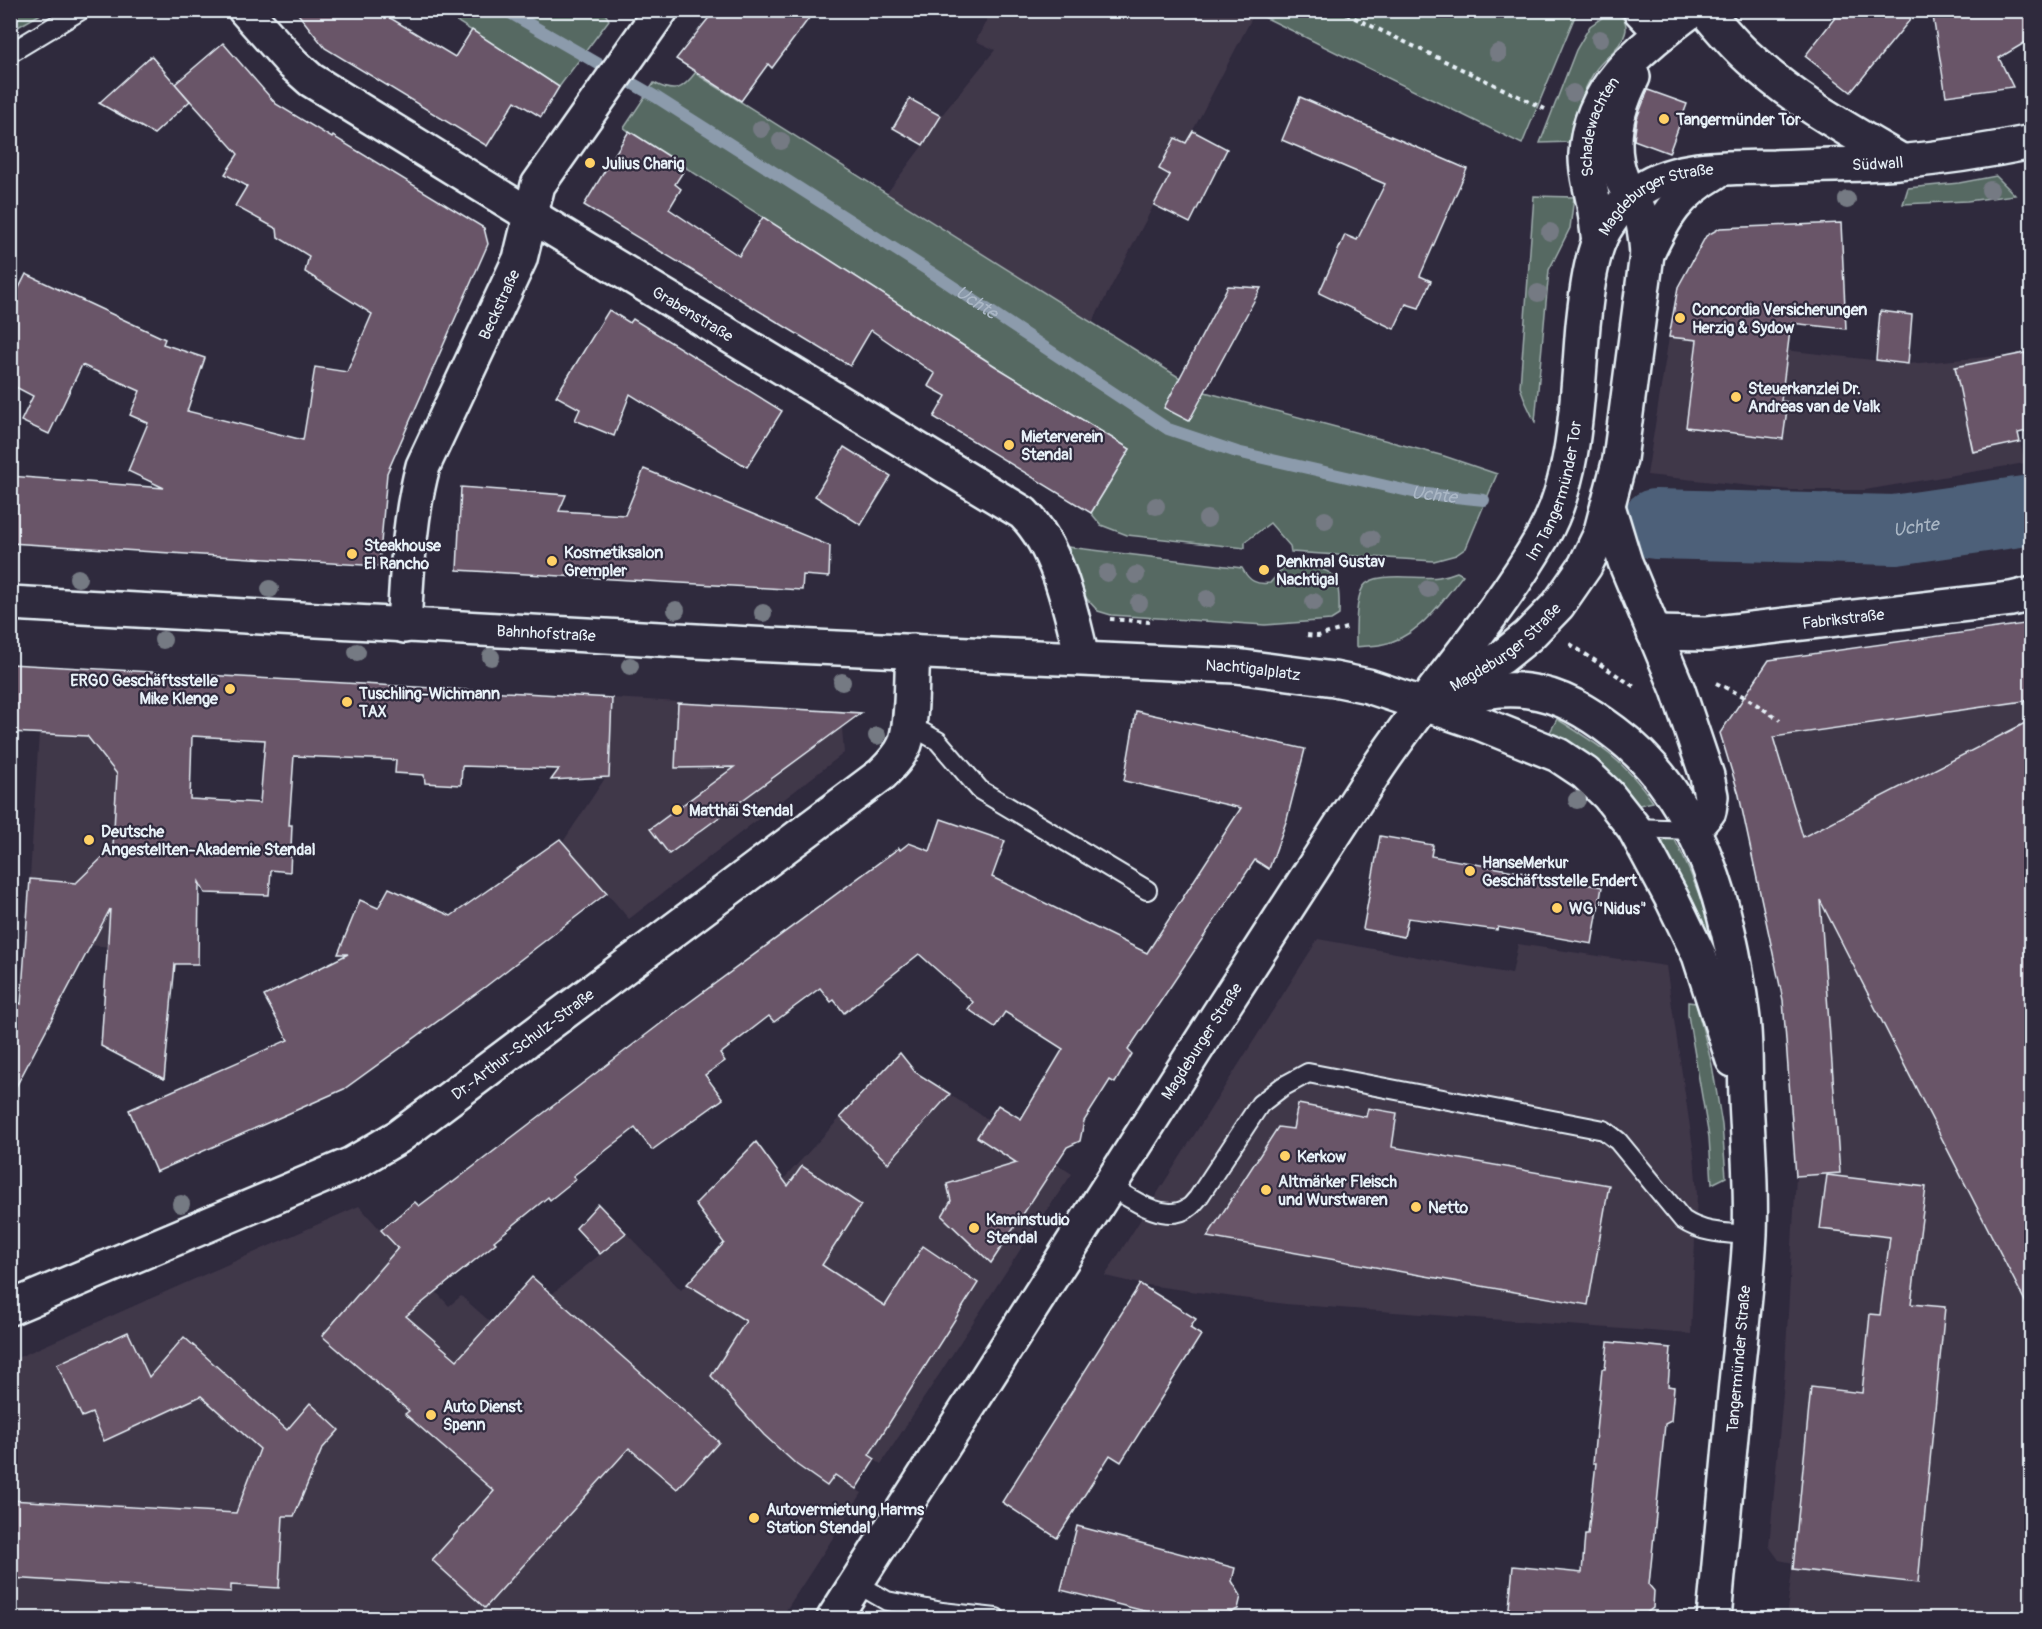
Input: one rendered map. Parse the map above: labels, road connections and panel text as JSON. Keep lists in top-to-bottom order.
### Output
{
  "streets": {
    "street": [
      "Schadewachten",
      "Südwall",
      "Magdeburger Straße",
      "Beckstraße",
      "Grabenstraße",
      "Im Tangermünder Tor",
      "Fabrikstraße",
      "Bahnhofstraße",
      "Nachtigalplatz",
      "Dr.-Arthur-Schulz-Straße",
      "Tangermünder Straße"
    ]
  },
  "crossings": [
    ["Schadewachten", "Magdeburger Straße"],
    ["Schadewachten", "Im Tangermünder Tor"],
    ["Südwall", "Magdeburger Straße"],
    ["Magdeburger Straße", "Im Tangermünder Tor"],
    ["Magdeburger Straße", "Nachtigalplatz"],
    ["Beckstraße", "Grabenstraße"],
    ["Beckstraße", "Bahnhofstraße"],
    ["Grabenstraße", "Bahnhofstraße"],
    ["Grabenstraße", "Nachtigalplatz"],
    ["Im Tangermünder Tor", "Nachtigalplatz"],
    ["Bahnhofstraße", "Nachtigalplatz"],
    ["Bahnhofstraße", "Dr.-Arthur-Schulz-Straße"],
    ["Nachtigalplatz", "Tangermünder Straße"]
  ],
  "water": ["Uchte"],
  "places": [
    "Tangermünder Tor",
    "Julius Charig",
    "Concordia Versicherungen Herzig & Sydow",
    "Steuerkanzlei Dr. Andreas van de Valk",
    "Mieterverein Stendal",
    "Steakhouse El Rancho",
    "Kosmetiksalon Grempler",
    "Denkmal Gustav Nachtigal",
    "ERGO Geschäftsstelle Mike Klenge",
    "Tuschling-Wichmann TAX",
    "Matthäi Stendal",
    "Deutsche Angestellten-Akademie Stendal",
    "HanseMerkur Geschäftsstelle Endert",
    "WG \"Nidus\"",
    "Kerkow",
    "Altmärker Fleisch und Wurstwaren",
    "Netto",
    "Kaminstudio Stendal",
    "Auto Dienst Spenn",
    "Autovermietung Harms Station Stendal"
  ]
}
